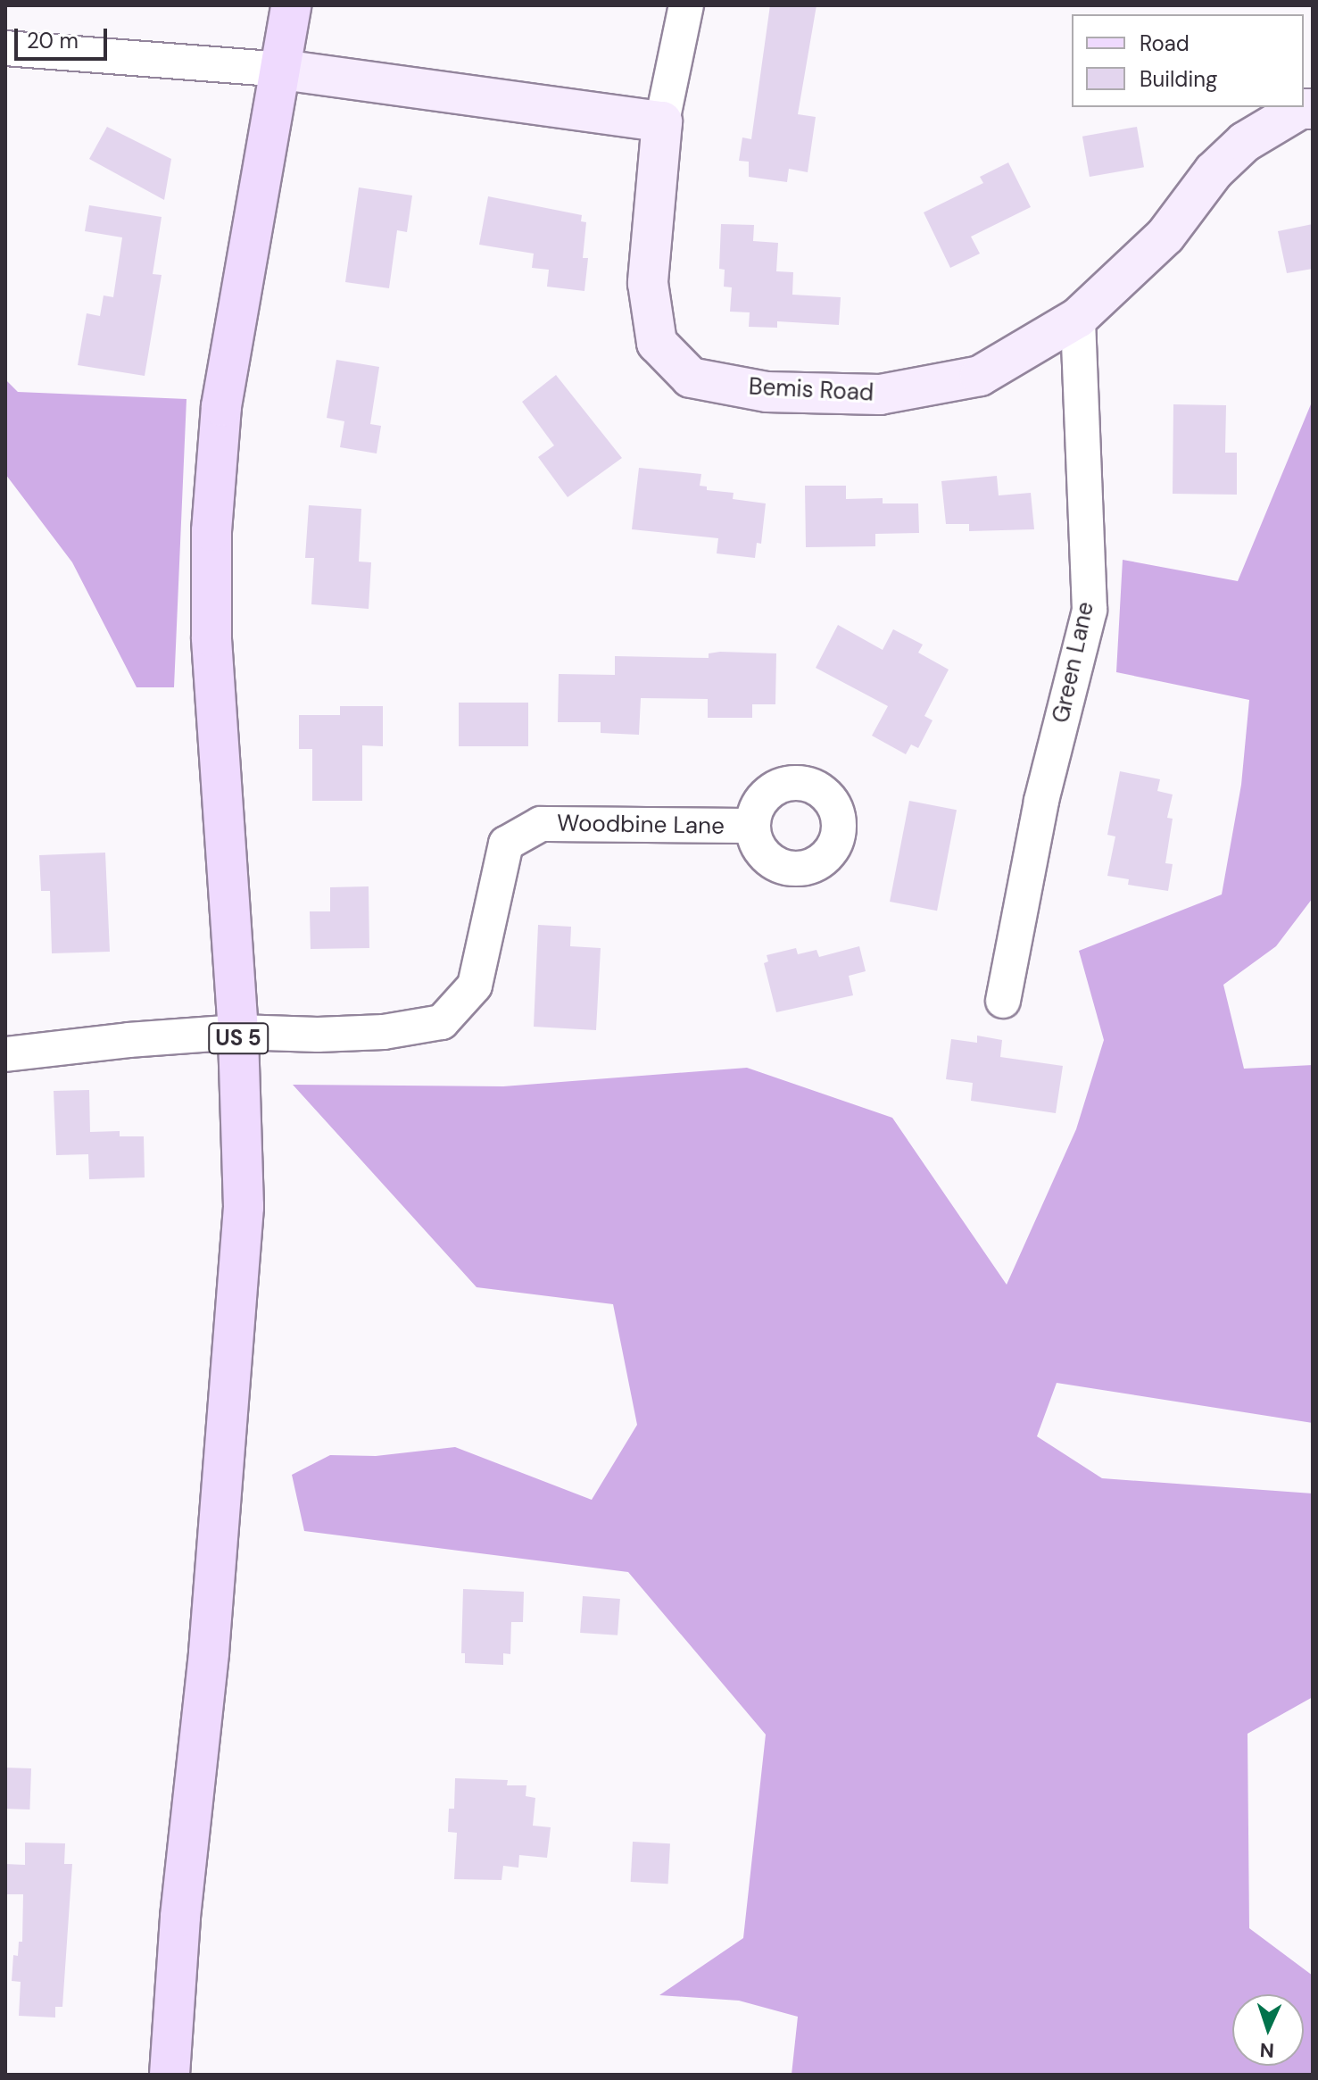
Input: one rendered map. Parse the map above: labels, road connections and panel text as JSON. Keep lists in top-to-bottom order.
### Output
{
  "streets": {
    "main road": ["US 5"],
    "street": ["Bemis Road", "Green Lane", "Woodbine Lane"]
  },
  "crossings": [
    ["Bemis Road", "Green Lane"],
    ["Woodbine Lane", "US 5"]
  ],
  "legend": ["Road", "Building"],
  "scale_bar": "20 m",
  "north": "bottom"
}
